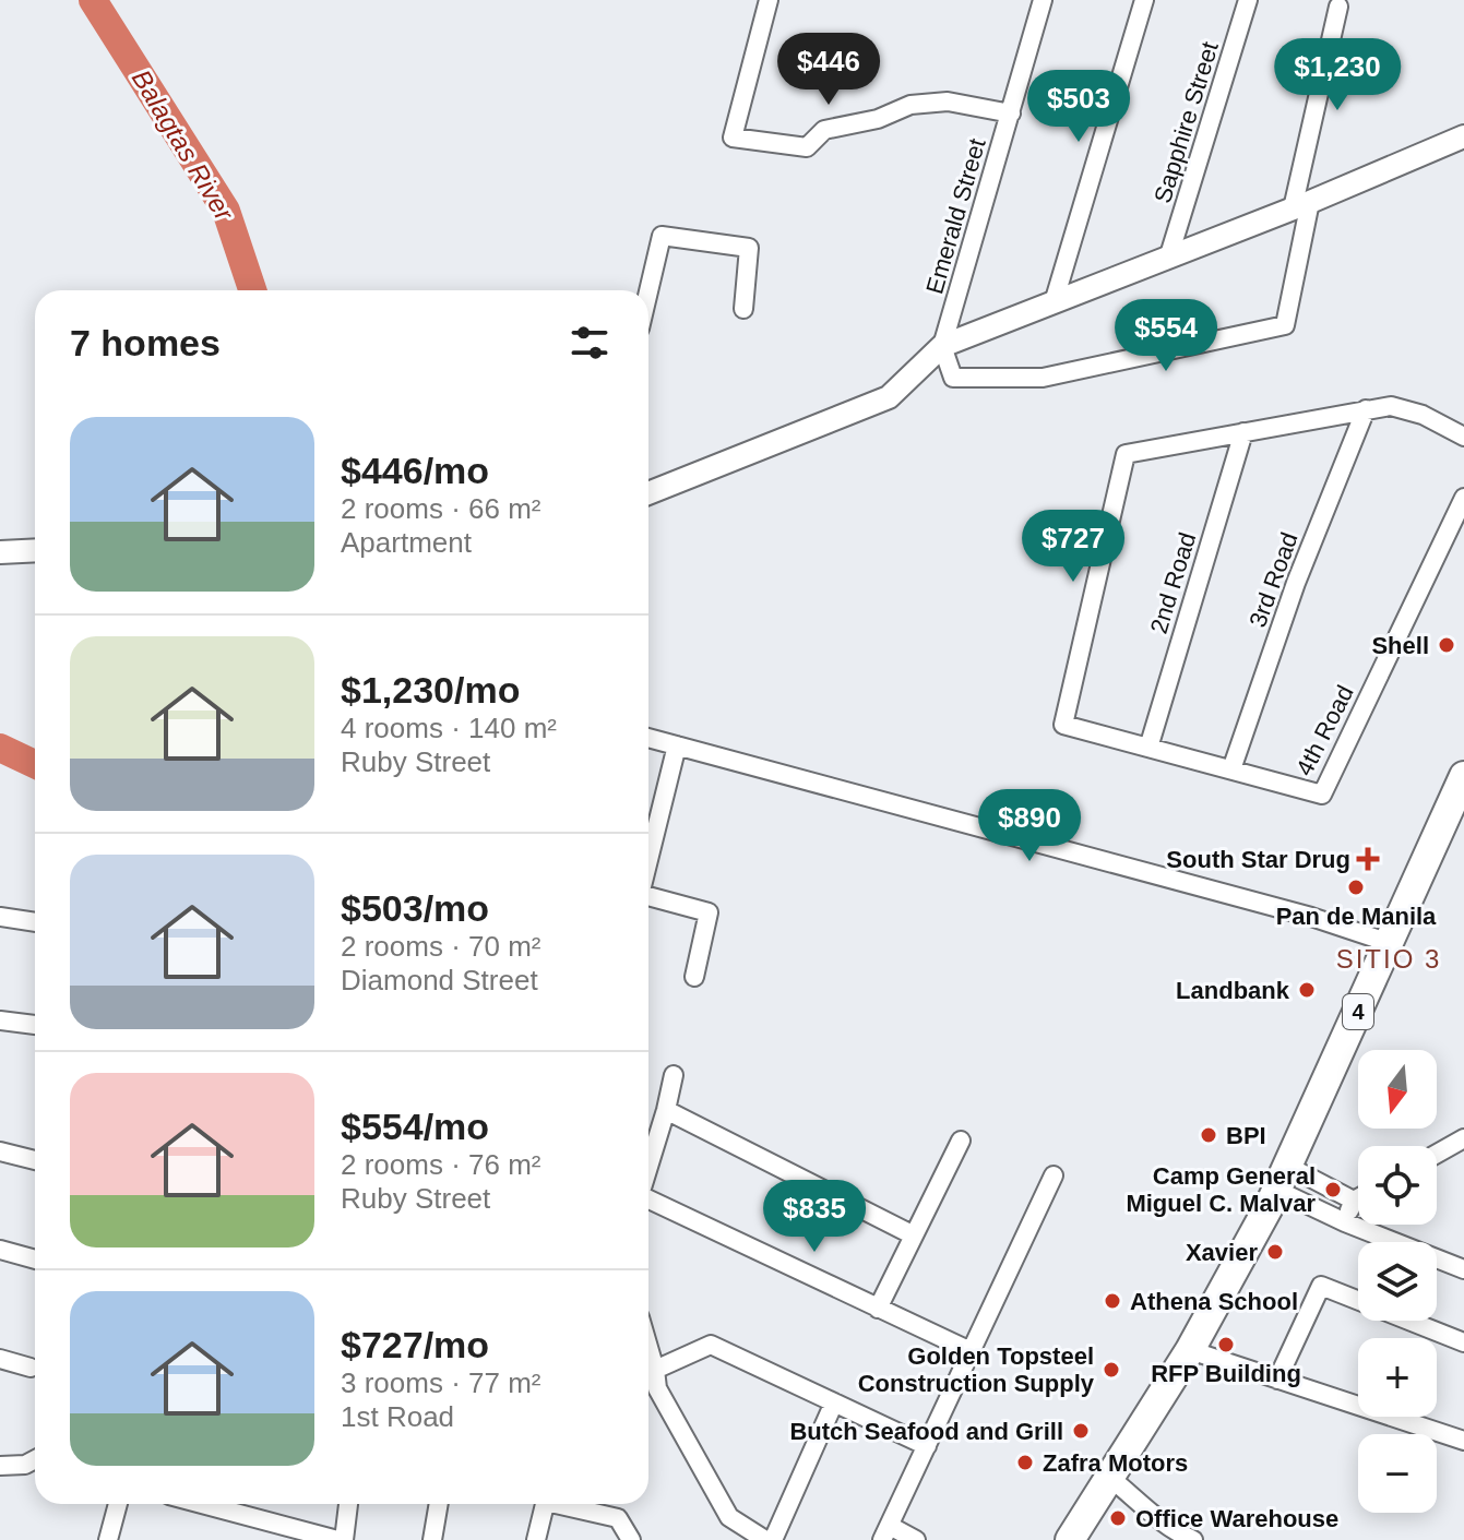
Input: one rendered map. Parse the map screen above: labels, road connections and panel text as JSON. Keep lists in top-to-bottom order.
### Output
{
  "streets": {
    "main road": ["4"],
    "street": [
      "Sapphire Street",
      "Emerald Street",
      "3rd Road",
      "2nd Road",
      "4th Road"
    ]
  },
  "crossings": [
    ["3rd Road", "4th Road"],
    ["2nd Road", "4th Road"]
  ],
  "districts": ["SITIO 3"],
  "water": ["Balagtas River"],
  "places": {
    "other": [
      "Shell",
      "Pan de Manila",
      "Landbank",
      "BPI",
      "Camp General Miguel C. Malvar",
      "Xavier",
      "Athena School",
      "RFP Building",
      "Golden Topsteel Construction Supply",
      "Butch Seafood and Grill",
      "Zafra Motors",
      "Office Warehouse"
    ],
    "health": ["South Star Drug"]
  },
  "north": "bottom",
  "page": {
    "price": [
      "$446",
      "$1,230",
      "$503",
      "$554",
      "$727",
      "$890",
      "$835"
    ],
    "heading": "7 homes",
    "list": [
      {
        "name": "$446/mo",
        "note": "2 rooms · 66 m² · Apartment"
      },
      {
        "name": "$1,230/mo",
        "note": "4 rooms · 140 m² · Ruby Street"
      },
      {
        "name": "$503/mo",
        "note": "2 rooms · 70 m² · Diamond Street"
      },
      {
        "name": "$554/mo",
        "note": "2 rooms · 76 m² · Ruby Street"
      },
      {
        "name": "$727/mo",
        "note": "3 rooms · 77 m² · 1st Road"
      }
    ],
    "map_buttons": ["+", "−"]
  }
}
